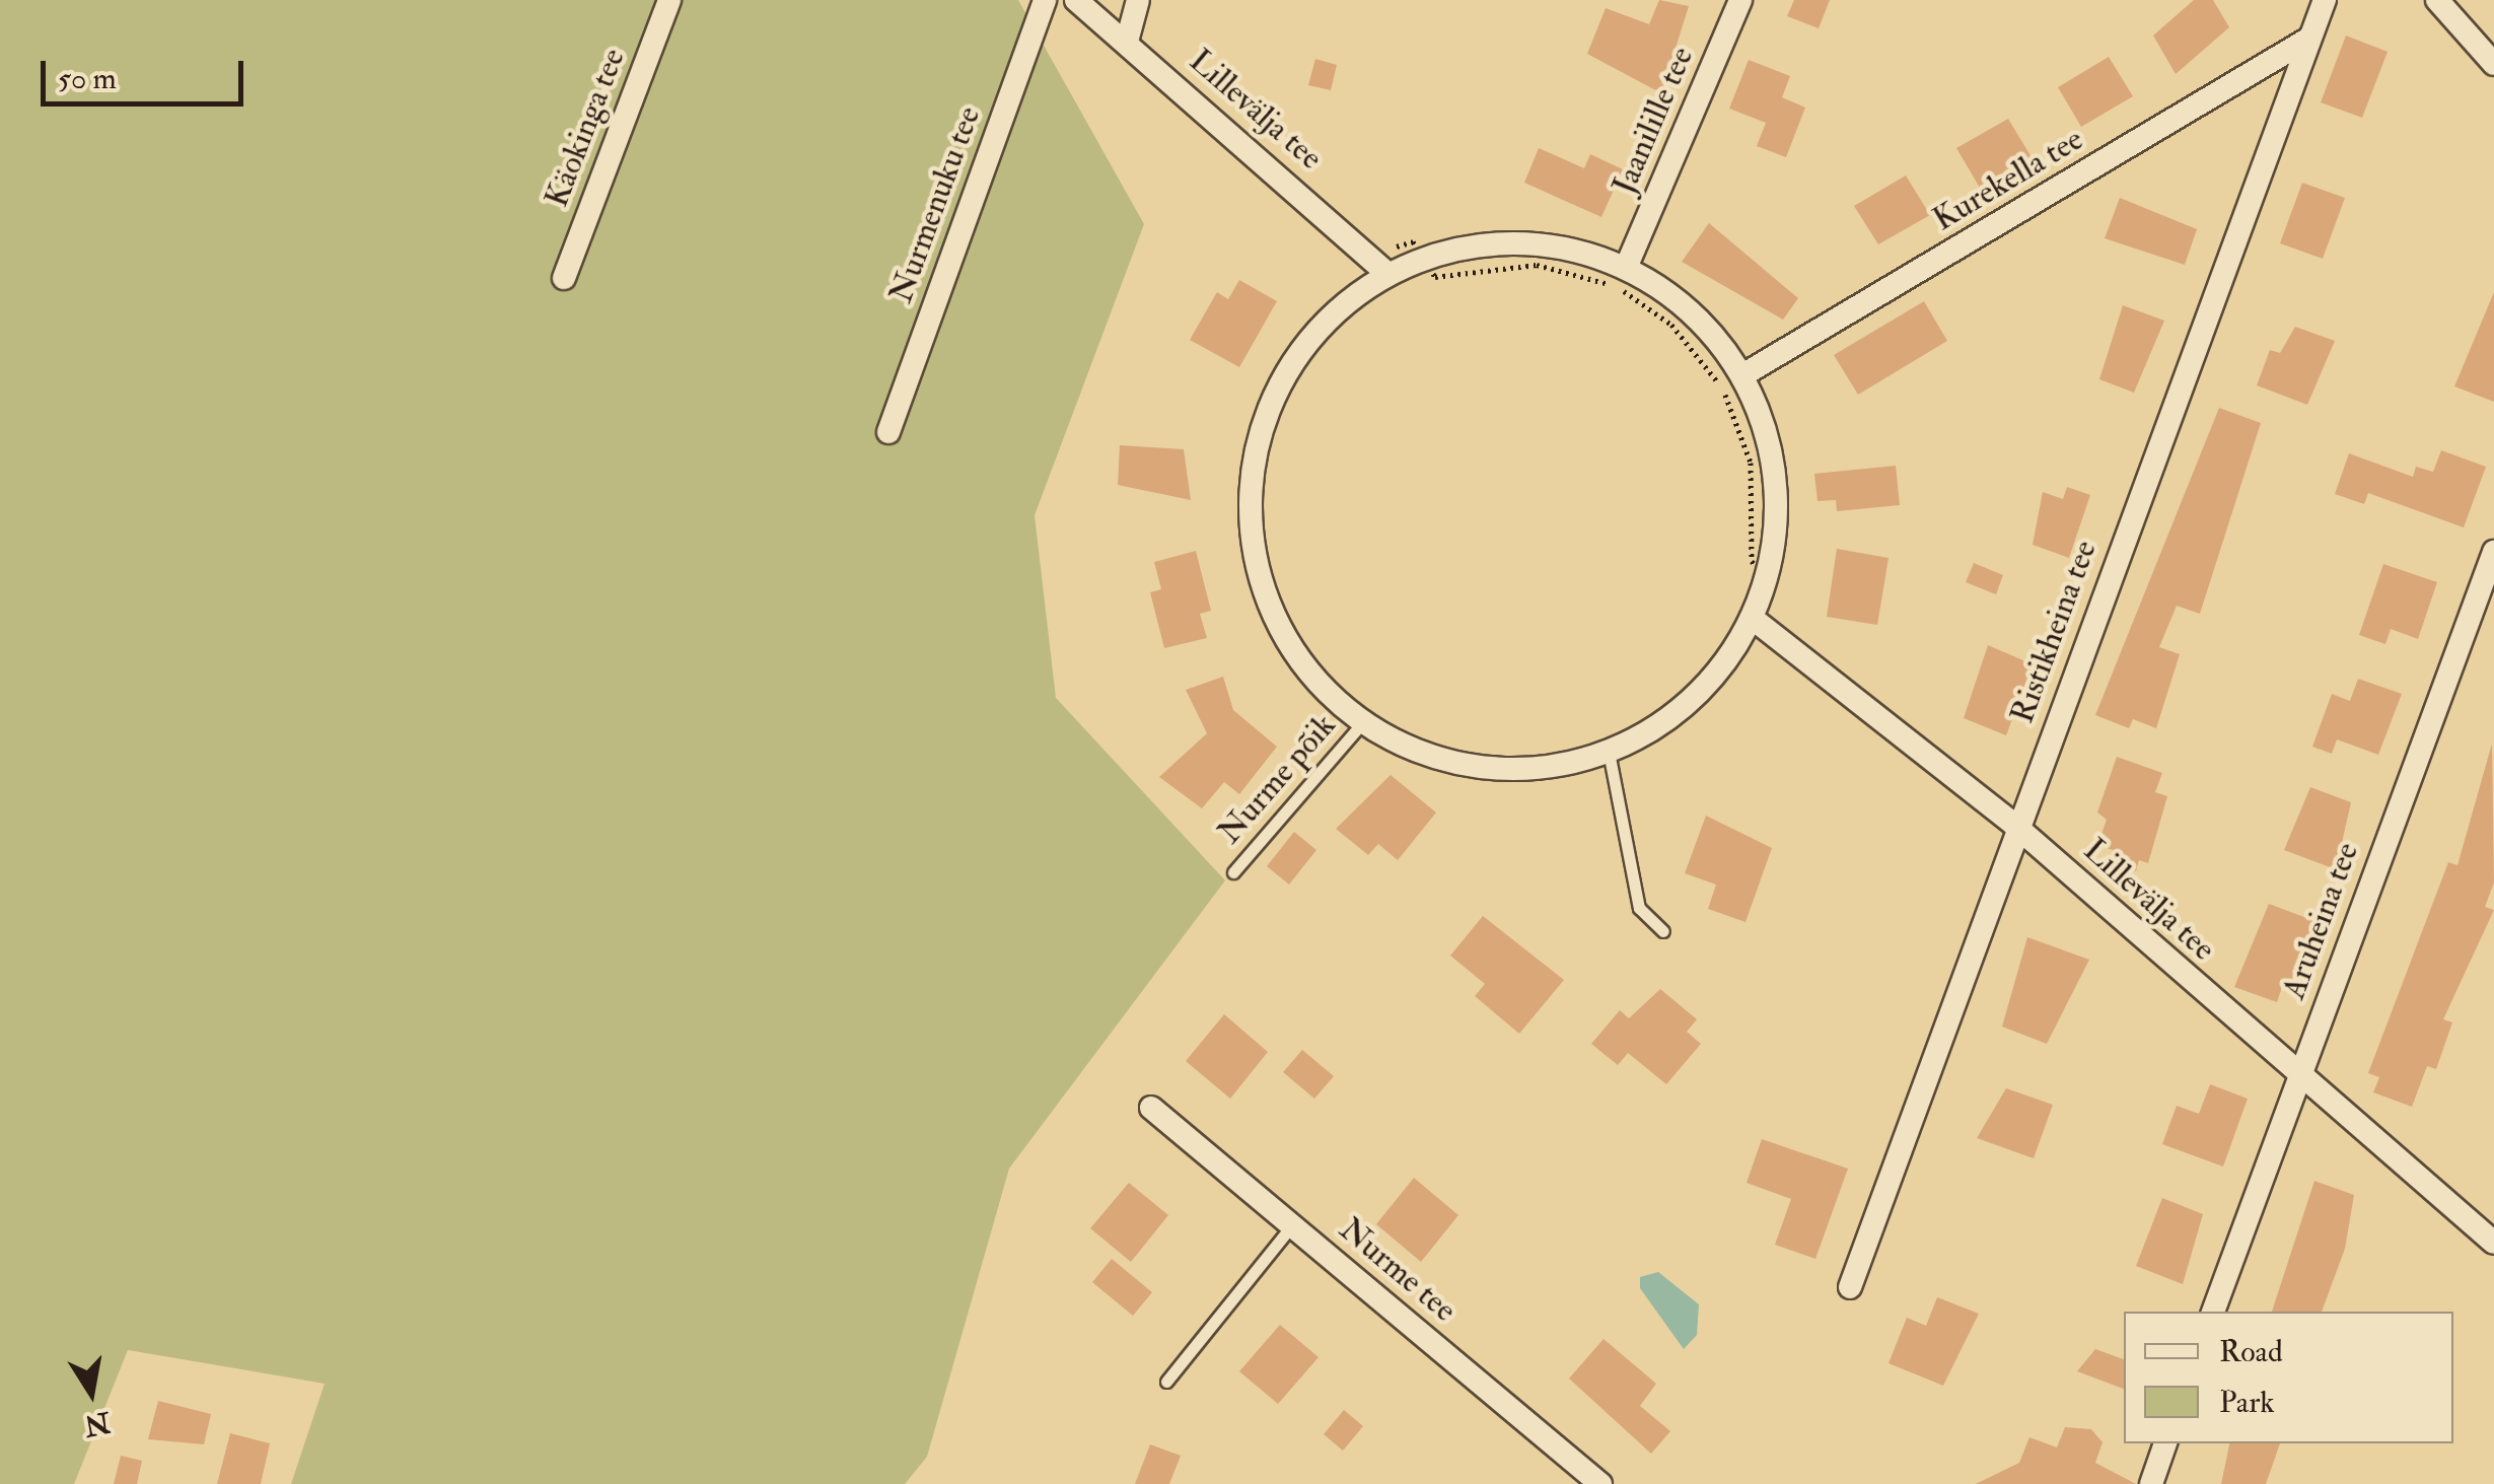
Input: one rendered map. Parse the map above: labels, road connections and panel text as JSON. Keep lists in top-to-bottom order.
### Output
{
  "streets": {
    "street": [
      "Lillevälja tee",
      "Jaanilille tee",
      "Käokinga tee",
      "Kurekella tee",
      "Nurmenuku tee",
      "Ristikheina tee",
      "Aruheina tee",
      "Nurme tee"
    ],
    "lane": ["Nurme põik"]
  },
  "crossings": [
    ["Lillevälja tee", "Ristikheina tee"],
    ["Lillevälja tee", "Aruheina tee"],
    ["Kurekella tee", "Ristikheina tee"]
  ],
  "legend": ["Road", "Park"],
  "scale_bar": "50 m",
  "north": "bottom"
}
